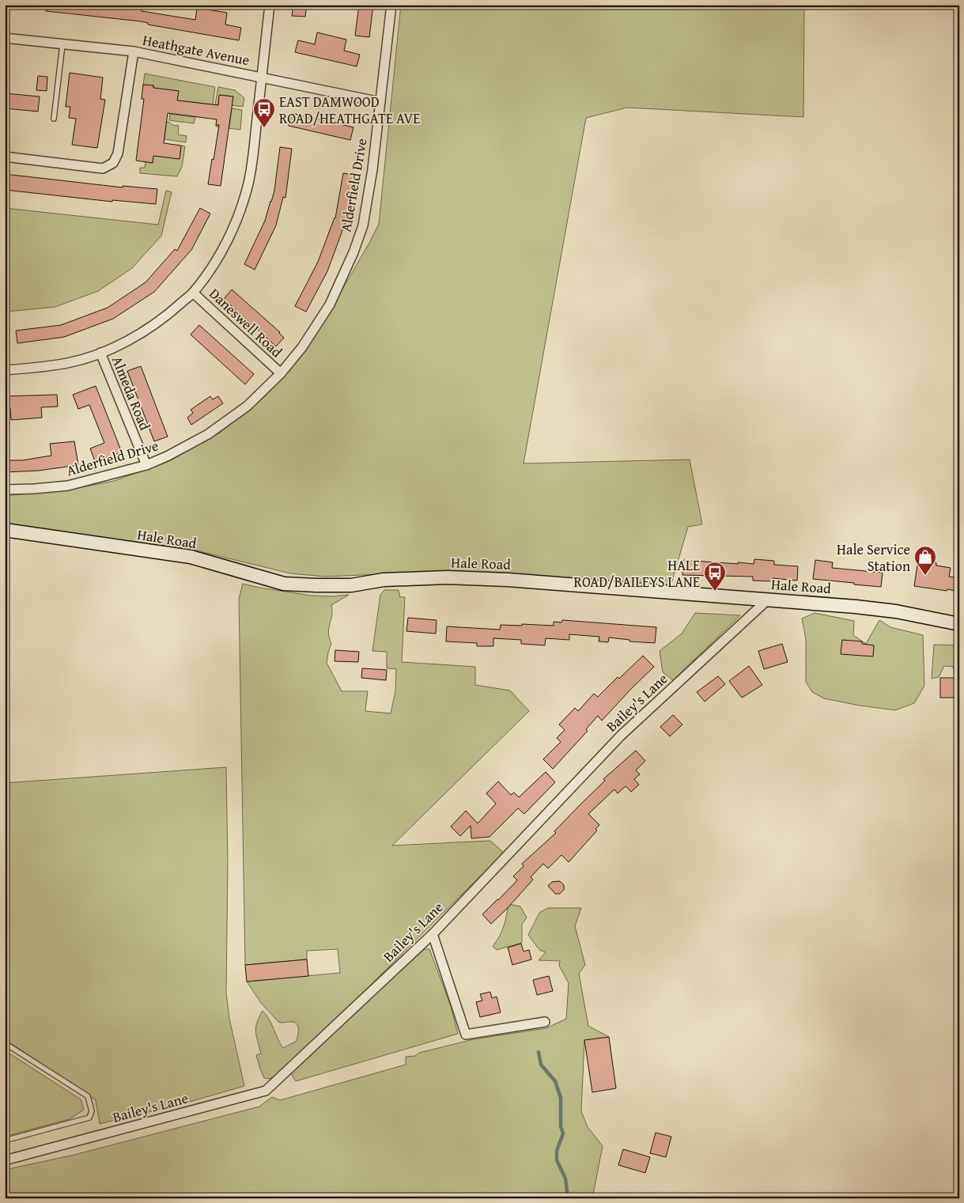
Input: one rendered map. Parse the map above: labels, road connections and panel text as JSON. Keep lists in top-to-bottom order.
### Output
{
  "streets": {
    "street": [
      "Heathgate Avenue",
      "Alderfield Drive",
      "Daneswell Road",
      "Almeda Road",
      "Hale Road",
      "Bailey's Lane"
    ]
  },
  "crossings": [
    ["Heathgate Avenue", "Alderfield Drive"],
    ["Alderfield Drive", "Daneswell Road"],
    ["Alderfield Drive", "Almeda Road"],
    ["Hale Road", "Bailey's Lane"]
  ],
  "places": {
    "bus stop": ["EAST DAMWOOD ROAD/HEATHGATE AVE", "HALE ROAD/BAILEYS LANE"],
    "shop": ["Hale Service Station"]
  }
}
